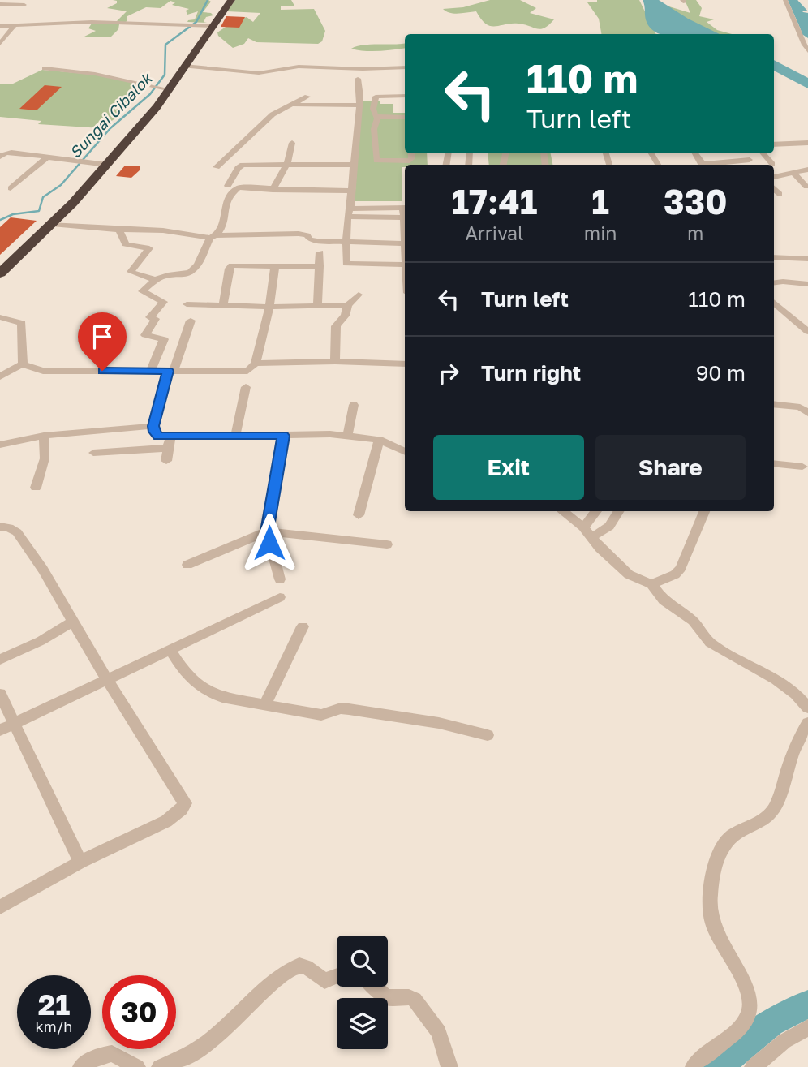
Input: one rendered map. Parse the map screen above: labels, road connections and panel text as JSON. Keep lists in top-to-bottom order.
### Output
{
  "water": ["Sungai Cibalok"],
  "page": {
    "turn": ["110 m", "Turn left"],
    "eta": [
      "17:41",
      "Arrival",
      "1",
      "min",
      "330",
      "m"
    ],
    "list": [
      {
        "name": "Turn left",
        "value": "110 m"
      },
      {
        "name": "Turn right",
        "value": "90 m"
      }
    ],
    "buttons": ["Exit", "Share"],
    "speed": "21 km/h",
    "limit": "30"
  }
}
